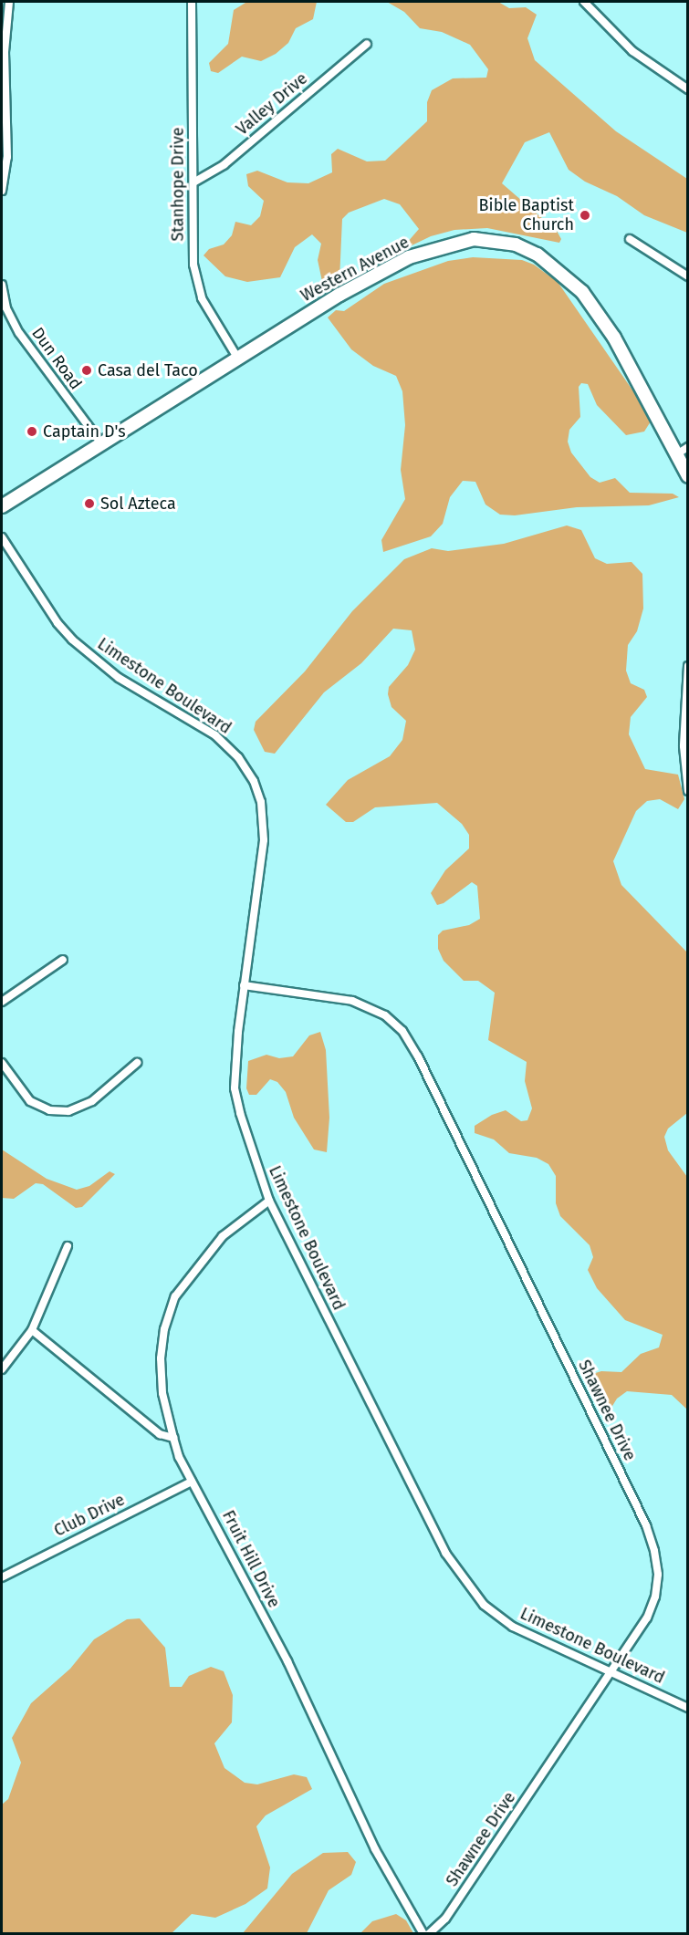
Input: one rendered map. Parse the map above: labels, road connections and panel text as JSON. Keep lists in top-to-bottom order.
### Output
{
  "streets": {
    "main road": ["Western Avenue"],
    "street": [
      "Valley Drive",
      "Stanhope Drive",
      "Dun Road",
      "Limestone Boulevard",
      "Shawnee Drive",
      "Club Drive",
      "Fruit Hill Drive"
    ]
  },
  "crossings": [
    ["Valley Drive", "Stanhope Drive"],
    ["Stanhope Drive", "Western Avenue"],
    ["Western Avenue", "Dun Road"],
    ["Limestone Boulevard", "Shawnee Drive"],
    ["Club Drive", "Fruit Hill Drive"]
  ],
  "places": [
    "Bible Baptist Church",
    "Casa del Taco",
    "Captain D's",
    "Sol Azteca"
  ]
}
